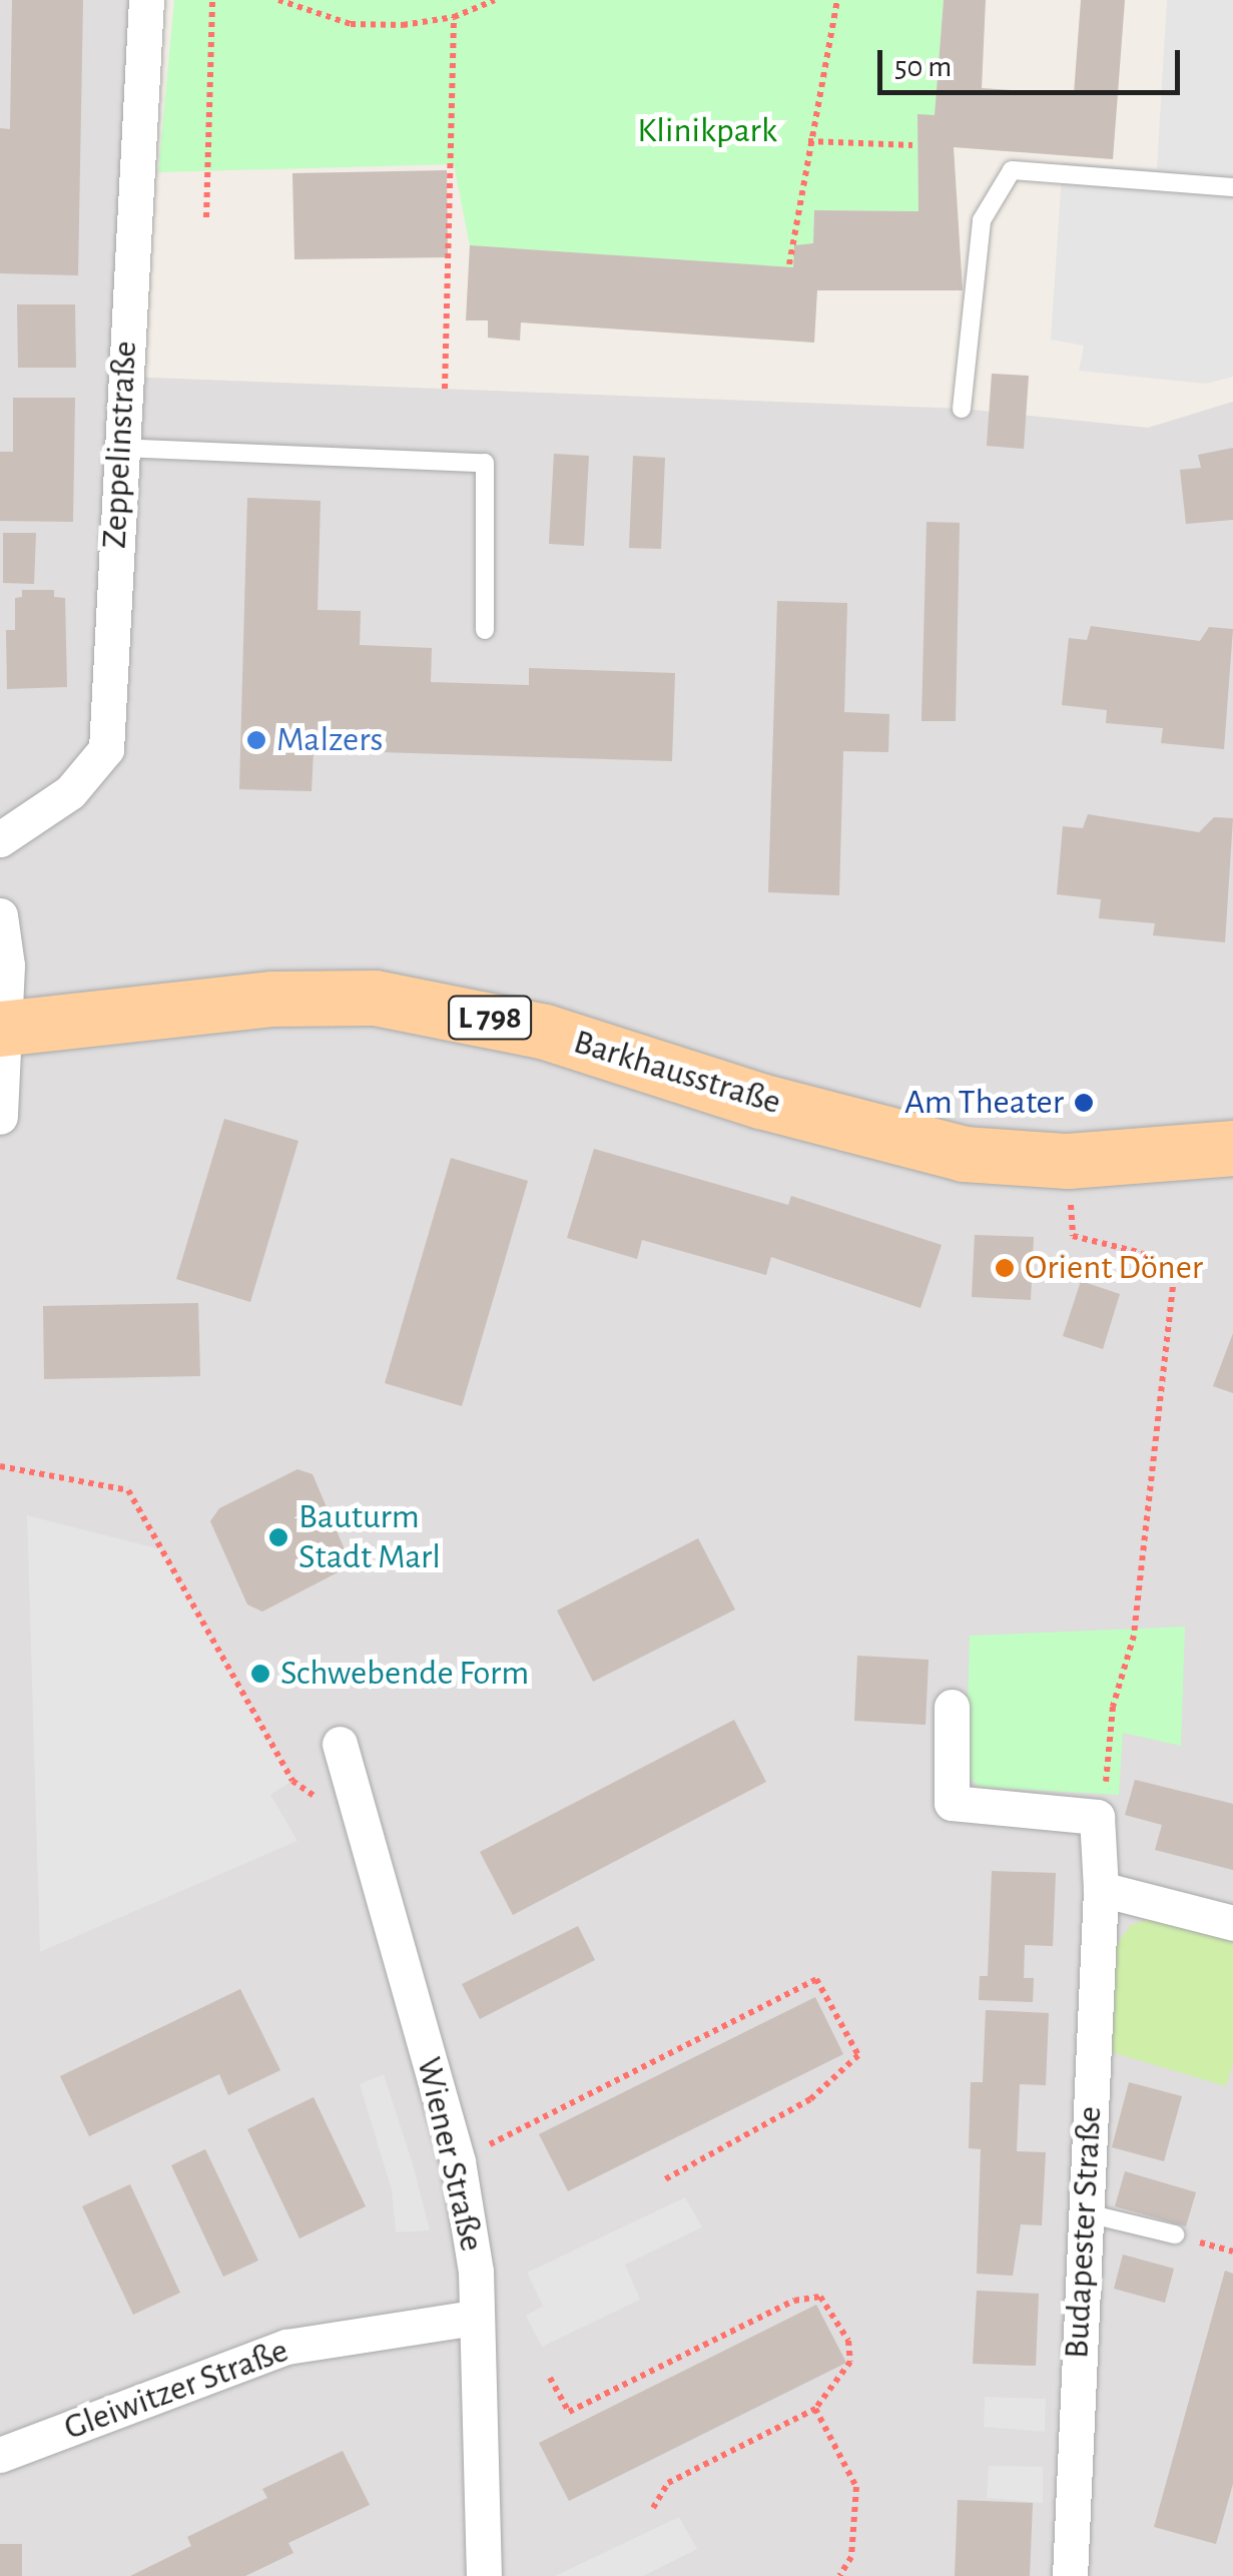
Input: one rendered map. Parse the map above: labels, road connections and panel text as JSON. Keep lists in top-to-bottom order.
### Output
{
  "streets": {
    "main road": ["L 798", "Barkhausstraße"],
    "street": [
      "Zeppelinstraße",
      "Wiener Straße",
      "Budapester Straße",
      "Gleiwitzer Straße"
    ]
  },
  "crossings": [
    ["Wiener Straße", "Gleiwitzer Straße"]
  ],
  "parks": ["Klinikpark"],
  "places": [
    "Malzers",
    "Am Theater",
    "Orient Döner",
    "Bauturm Stadt Marl",
    "Schwebende Form"
  ],
  "scale_bar": "50 m"
}
